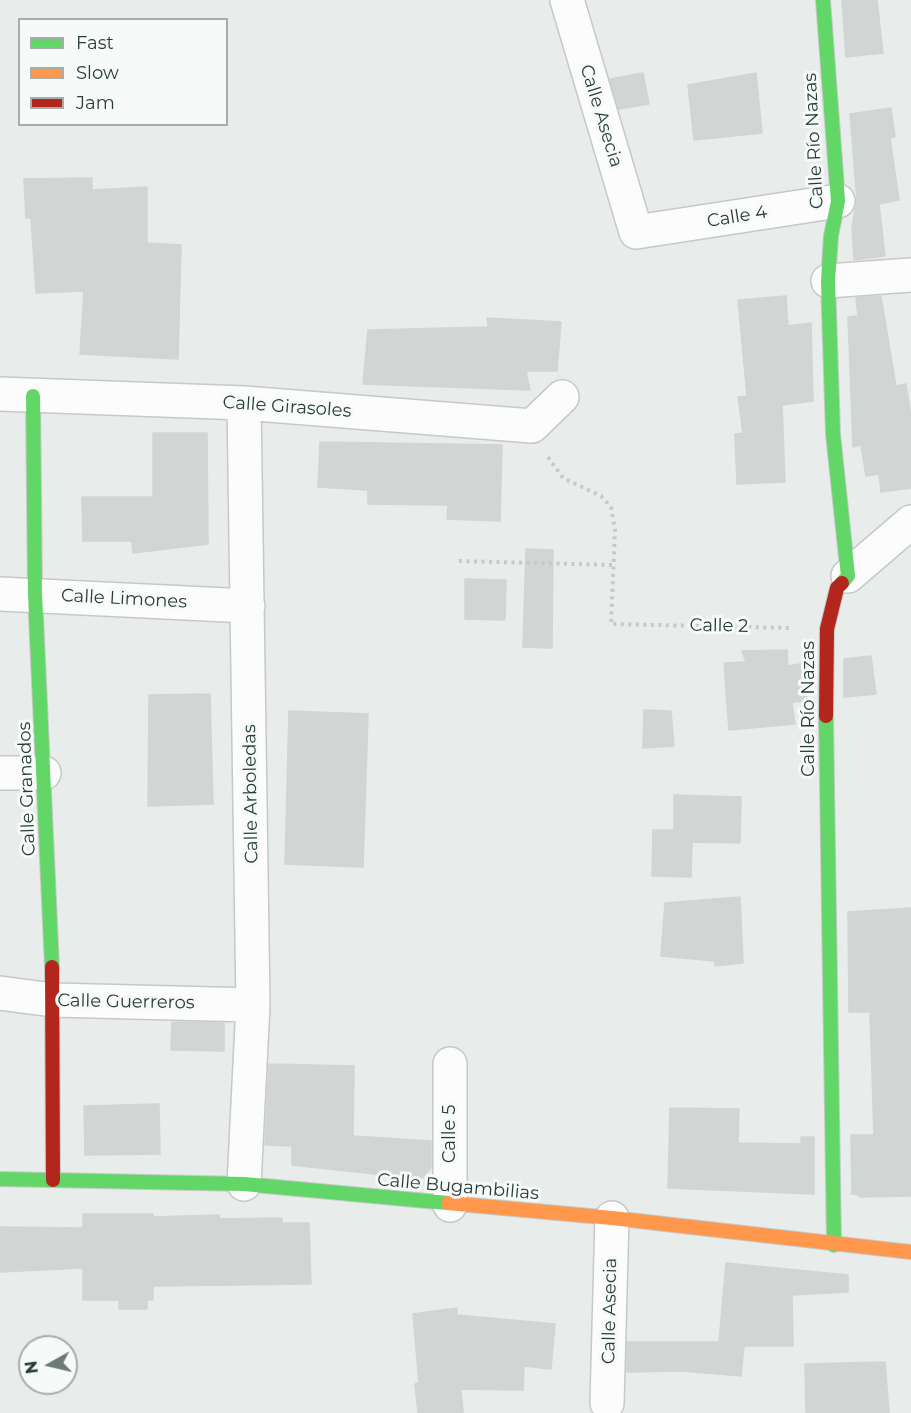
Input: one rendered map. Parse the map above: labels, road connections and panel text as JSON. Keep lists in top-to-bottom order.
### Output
{
  "streets": {
    "street": [
      "Calle Asecia",
      "Calle Río Nazas",
      "Calle 4",
      "Calle Girasoles",
      "Calle Limones",
      "Calle Granados",
      "Calle Arboledas",
      "Calle Guerreros",
      "Calle 5",
      "Calle Bugambilias"
    ],
    "path": ["Calle 2"]
  },
  "crossings": [
    ["Calle Asecia", "Calle 4"],
    ["Calle Asecia", "Calle Bugambilias"],
    ["Calle Río Nazas", "Calle 4"],
    ["Calle Río Nazas", "Calle 2"],
    ["Calle Río Nazas", "Calle Bugambilias"],
    ["Calle Girasoles", "Calle Granados"],
    ["Calle Girasoles", "Calle Arboledas"],
    ["Calle Limones", "Calle Granados"],
    ["Calle Limones", "Calle Arboledas"],
    ["Calle Granados", "Calle Guerreros"],
    ["Calle Granados", "Calle Bugambilias"],
    ["Calle Arboledas", "Calle Guerreros"],
    ["Calle Arboledas", "Calle Bugambilias"],
    ["Calle 5", "Calle Bugambilias"]
  ],
  "legend": ["Fast", "Slow", "Jam"],
  "north": "left"
}
